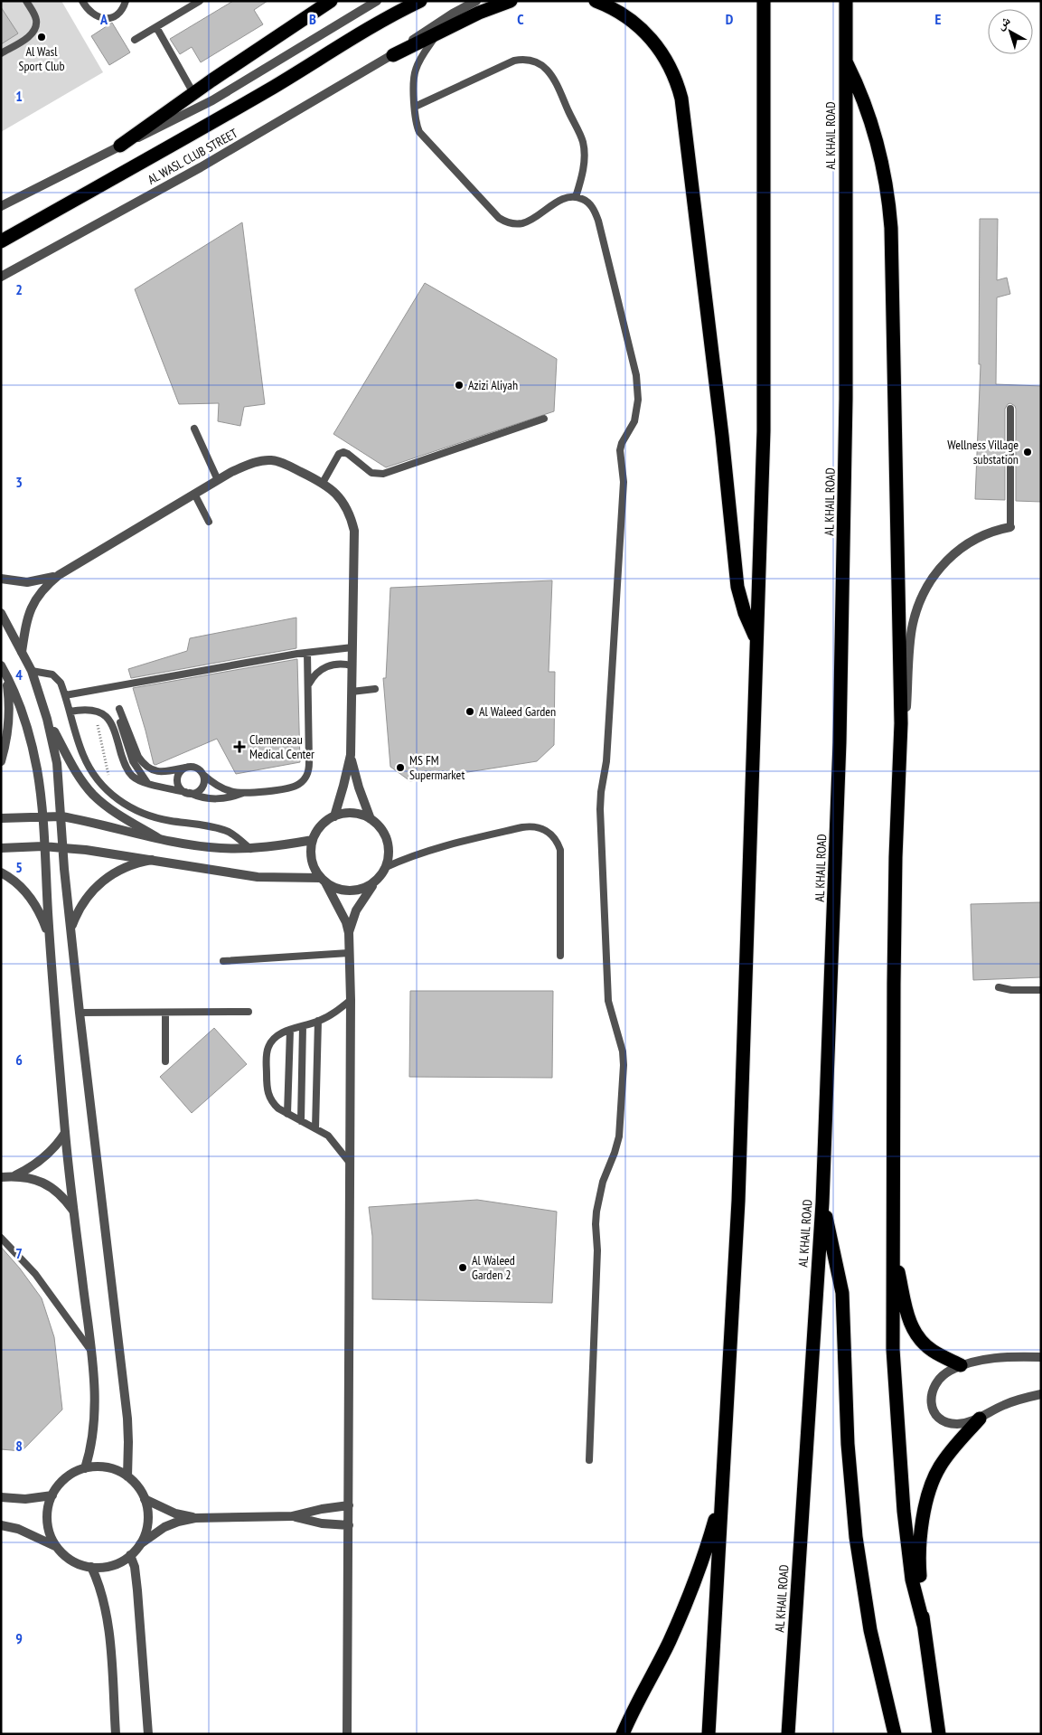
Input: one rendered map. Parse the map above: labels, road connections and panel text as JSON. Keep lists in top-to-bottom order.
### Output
{
  "streets": {
    "highway": ["AL KHAIL ROAD"],
    "street": ["AL WASL CLUB STREET"]
  },
  "places": {
    "other": [
      "Al Wasl Sport Club",
      "Azizi Aliyah",
      "Wellness Village substation",
      "Al Waleed Garden",
      "MS FM Supermarket",
      "Al Waleed Garden 2"
    ],
    "health": ["Clemenceau Medical Center"]
  },
  "north": "top left",
  "grid": {
    "columns": [
      "A",
      "B",
      "C",
      "D",
      "E"
    ],
    "rows": [
      "1",
      "2",
      "3",
      "4",
      "5",
      "6",
      "7",
      "8",
      "9"
    ]
  }
}
